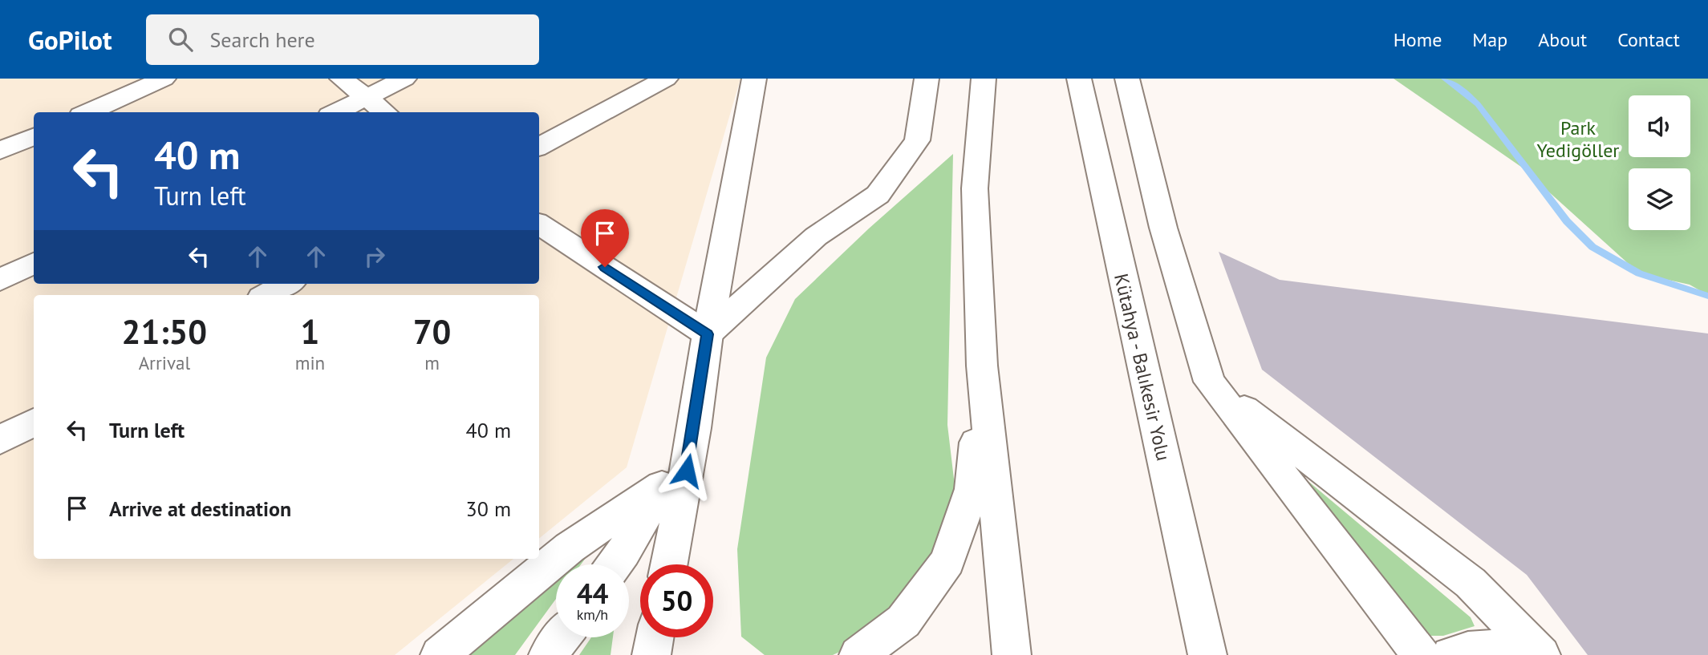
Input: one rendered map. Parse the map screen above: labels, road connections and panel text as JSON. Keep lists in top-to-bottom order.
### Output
{
  "streets": {
    "main road": ["Kütahya - Balıkesir Yolu"]
  },
  "parks": ["Park Yedigöller"],
  "page": {
    "header": "GoPilot",
    "search": "Search here",
    "nav": [
      "Home",
      "Map",
      "About",
      "Contact"
    ],
    "turn": ["40 m", "Turn left"],
    "eta": [
      "21:50",
      "Arrival",
      "1",
      "min",
      "70",
      "m"
    ],
    "list": [
      {
        "name": "Turn left",
        "value": "40 m"
      },
      {
        "name": "Arrive at destination",
        "value": "30 m"
      }
    ],
    "speed": "44 km/h",
    "limit": "50"
  }
}
